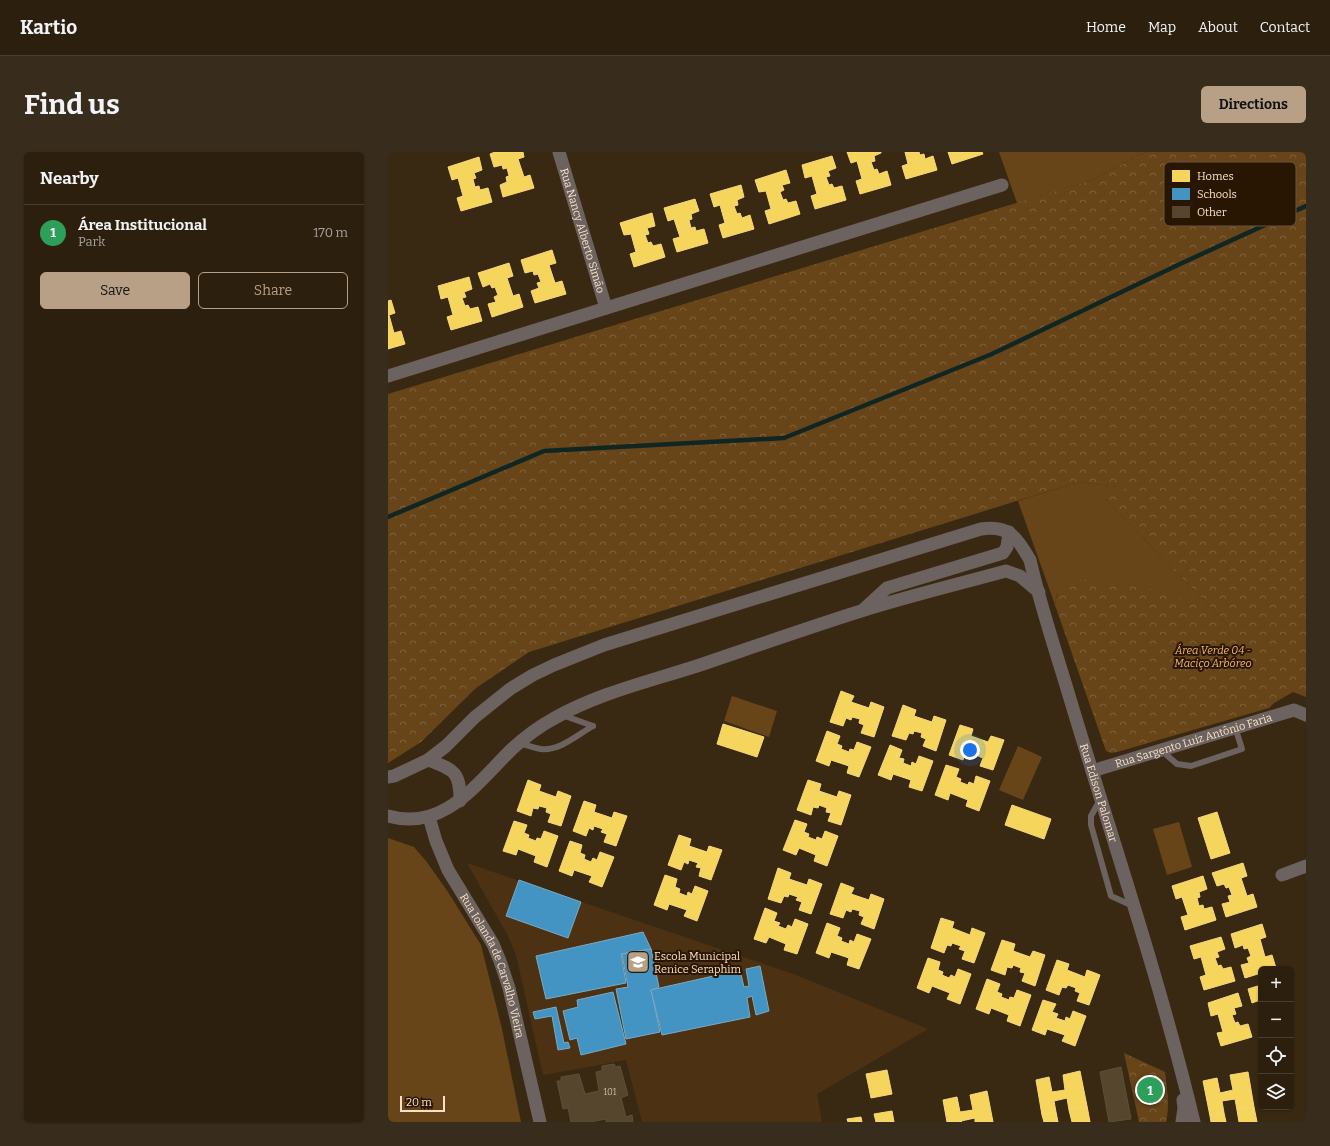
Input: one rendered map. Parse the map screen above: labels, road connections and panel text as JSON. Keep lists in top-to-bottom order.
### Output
{
  "streets": {
    "street": [
      "Rua Nancy Alberto Simão",
      "Rua Sargento Luiz Antônio Faria",
      "Rua Edison Palomar",
      "Rua Iolanda de Carvalho Vieira"
    ]
  },
  "crossings": [
    ["Rua Sargento Luiz Antônio Faria", "Rua Edison Palomar"]
  ],
  "parks": ["Área Verde 04 - Maciço Arbóreo"],
  "places": {
    "school or university": ["Escola Municipal Renice Seraphim"]
  },
  "house_numbers": ["101"],
  "legend": ["Homes", "Schools", "Other"],
  "scale_bar": "20 m",
  "page": {
    "header": "Kartio",
    "nav": [
      "Home",
      "Map",
      "About",
      "Contact"
    ],
    "buttons": [
      "Directions",
      ["Save", "Share"]
    ],
    "title": "Find us",
    "heading": "Nearby",
    "list": [
      {
        "mark": "1",
        "name": "Área Institucional",
        "note": "Park",
        "value": "170 m"
      }
    ],
    "map_buttons": ["+", "−"],
    "pins": "1",
    "scale": "20 m"
  }
}
